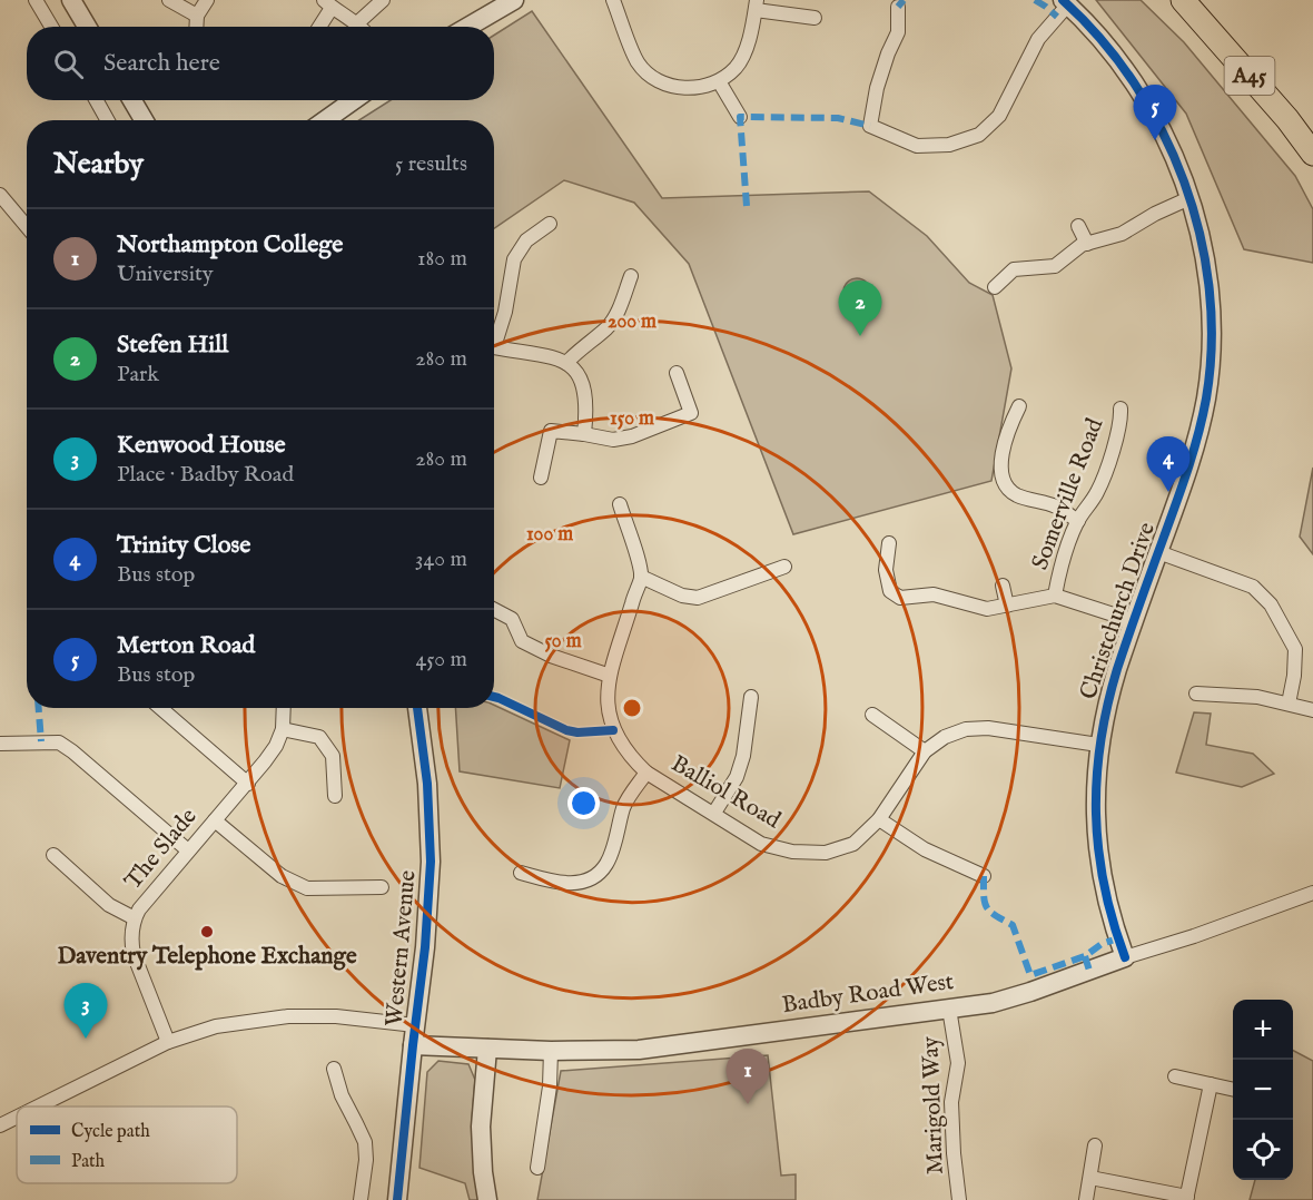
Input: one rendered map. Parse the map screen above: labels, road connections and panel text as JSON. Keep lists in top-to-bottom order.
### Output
{
  "streets": {
    "highway": ["A45"],
    "street": [
      "Somerville Road",
      "Christchurch Drive",
      "Balliol Road",
      "The Slade",
      "Western Avenue",
      "Badby Road West",
      "Marigold Way"
    ]
  },
  "crossings": [
    ["Christchurch Drive", "Balliol Road"],
    ["Christchurch Drive", "Badby Road West"],
    ["Western Avenue", "Badby Road West"],
    ["Badby Road West", "Marigold Way"]
  ],
  "places": ["Daventry Telephone Exchange"],
  "legend": ["Cycle path", "Path"],
  "page": {
    "search": "Search here",
    "pins": [
      "5",
      "2",
      "4",
      "3",
      "1"
    ],
    "heading": ["Nearby", "5 results"],
    "list": [
      {
        "mark": "1",
        "name": "Northampton College",
        "note": "University",
        "value": "180 m"
      },
      {
        "mark": "2",
        "name": "Stefen Hill",
        "note": "Park",
        "value": "280 m"
      },
      {
        "mark": "3",
        "name": "Kenwood House",
        "note": "Place · Badby Road",
        "value": "280 m"
      },
      {
        "mark": "4",
        "name": "Trinity Close",
        "note": "Bus stop",
        "value": "340 m"
      },
      {
        "mark": "5",
        "name": "Merton Road",
        "note": "Bus stop",
        "value": "450 m"
      }
    ],
    "map_buttons": ["+", "−"]
  },
  "rings": [
    "200 m",
    "150 m",
    "100 m",
    "50 m"
  ]
}
